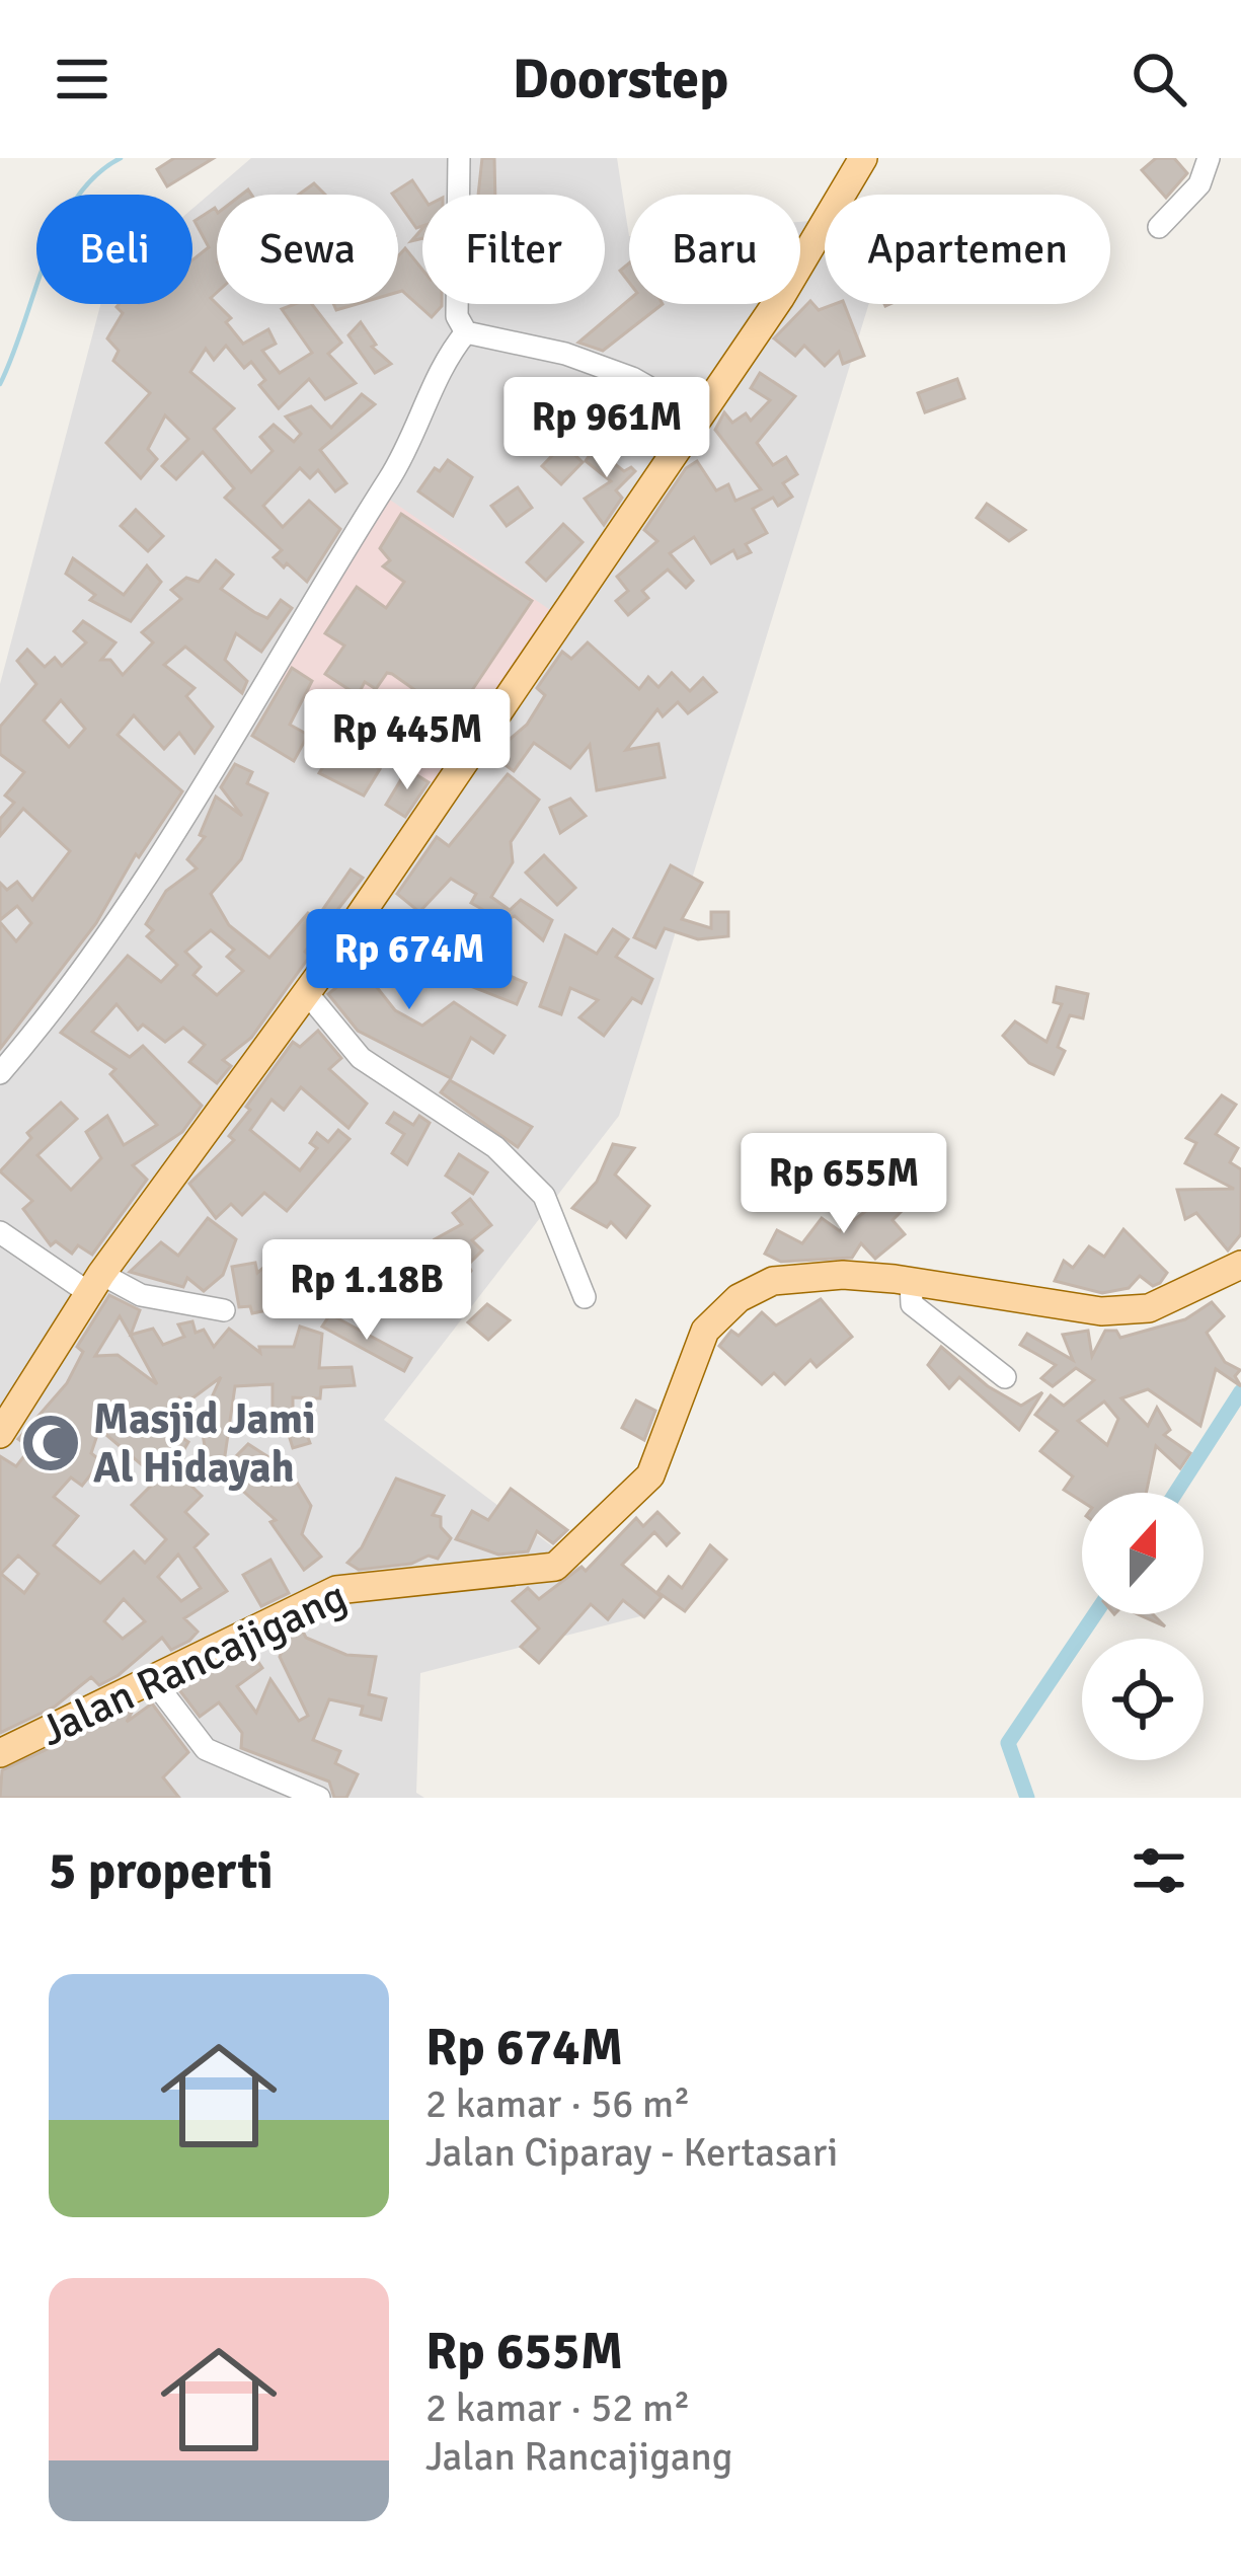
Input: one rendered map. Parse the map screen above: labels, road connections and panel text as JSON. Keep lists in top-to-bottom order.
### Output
{
  "streets": {
    "main road": ["Jalan Rancajigang"]
  },
  "places": {
    "mosque": ["Masjid Jami Al Hidayah"]
  },
  "north": "top",
  "page": {
    "header": "Doorstep",
    "chip": [
      "Beli",
      "Sewa",
      "Filter",
      "Baru",
      "Apartemen"
    ],
    "price": [
      "Rp 961M",
      "Rp 445M",
      "Rp 674M",
      "Rp 655M",
      "Rp 1.18B"
    ],
    "heading": "5 properti",
    "list": [
      {
        "name": "Rp 674M",
        "note": "2 kamar · 56 m² · Jalan Ciparay - Kertasari"
      },
      {
        "name": "Rp 655M",
        "note": "2 kamar · 52 m² · Jalan Rancajigang"
      }
    ]
  }
}
